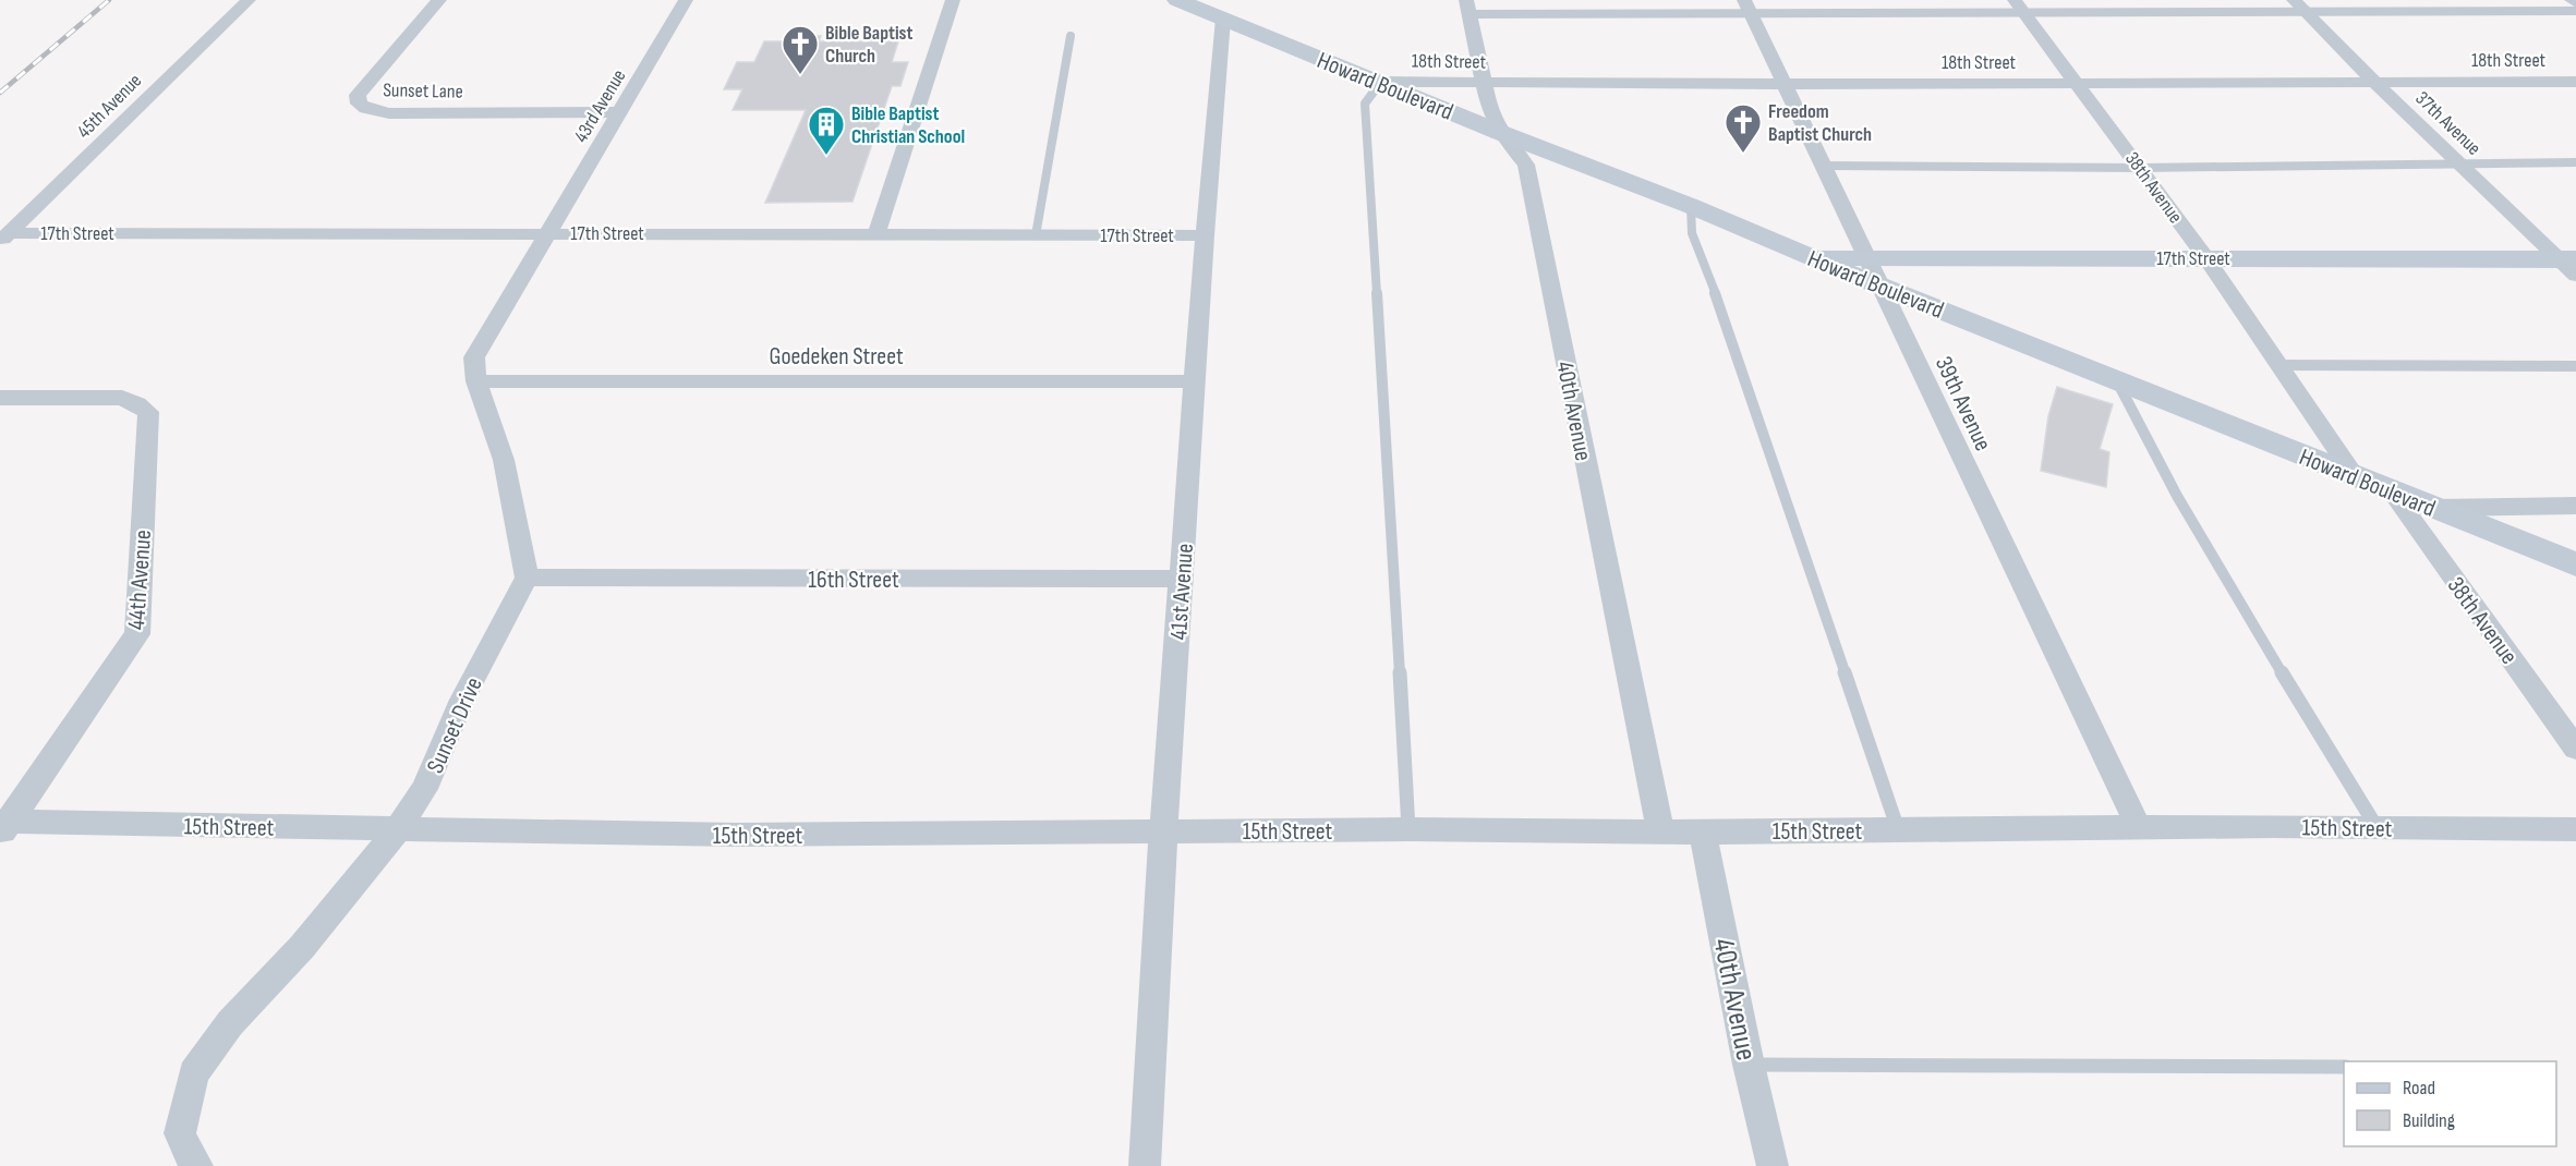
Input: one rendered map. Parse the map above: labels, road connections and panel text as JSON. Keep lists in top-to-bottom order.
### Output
{
  "streets": {
    "main road": ["Howard Boulevard", "17th Street"],
    "street": [
      "18th Street",
      "Sunset Lane",
      "45th Avenue",
      "43rd Avenue",
      "37th Avenue",
      "38th Avenue",
      "Goedeken Street",
      "39th Avenue",
      "40th Avenue",
      "16th Street",
      "44th Avenue",
      "41st Avenue",
      "Sunset Drive",
      "15th Street"
    ]
  },
  "crossings": [
    ["18th Street", "Howard Boulevard"],
    ["18th Street", "37th Avenue"],
    ["18th Street", "38th Avenue"],
    ["18th Street", "39th Avenue"],
    ["18th Street", "40th Avenue"],
    ["Howard Boulevard", "38th Avenue"],
    ["Howard Boulevard", "17th Street"],
    ["Howard Boulevard", "39th Avenue"],
    ["Howard Boulevard", "40th Avenue"],
    ["Howard Boulevard", "41st Avenue"],
    ["Sunset Lane", "43rd Avenue"],
    ["45th Avenue", "17th Street"],
    ["43rd Avenue", "17th Street"],
    ["37th Avenue", "17th Street"],
    ["38th Avenue", "17th Street"],
    ["17th Street", "39th Avenue"],
    ["17th Street", "41st Avenue"],
    ["Goedeken Street", "41st Avenue"],
    ["39th Avenue", "15th Street"],
    ["40th Avenue", "15th Street"],
    ["16th Street", "41st Avenue"],
    ["16th Street", "Sunset Drive"],
    ["44th Avenue", "15th Street"],
    ["41st Avenue", "15th Street"],
    ["Sunset Drive", "15th Street"]
  ],
  "places": {
    "church": ["Bible Baptist Church", "Freedom Baptist Church"],
    "building": ["Bible Baptist Christian School"]
  },
  "legend": ["Road", "Building"]
}
